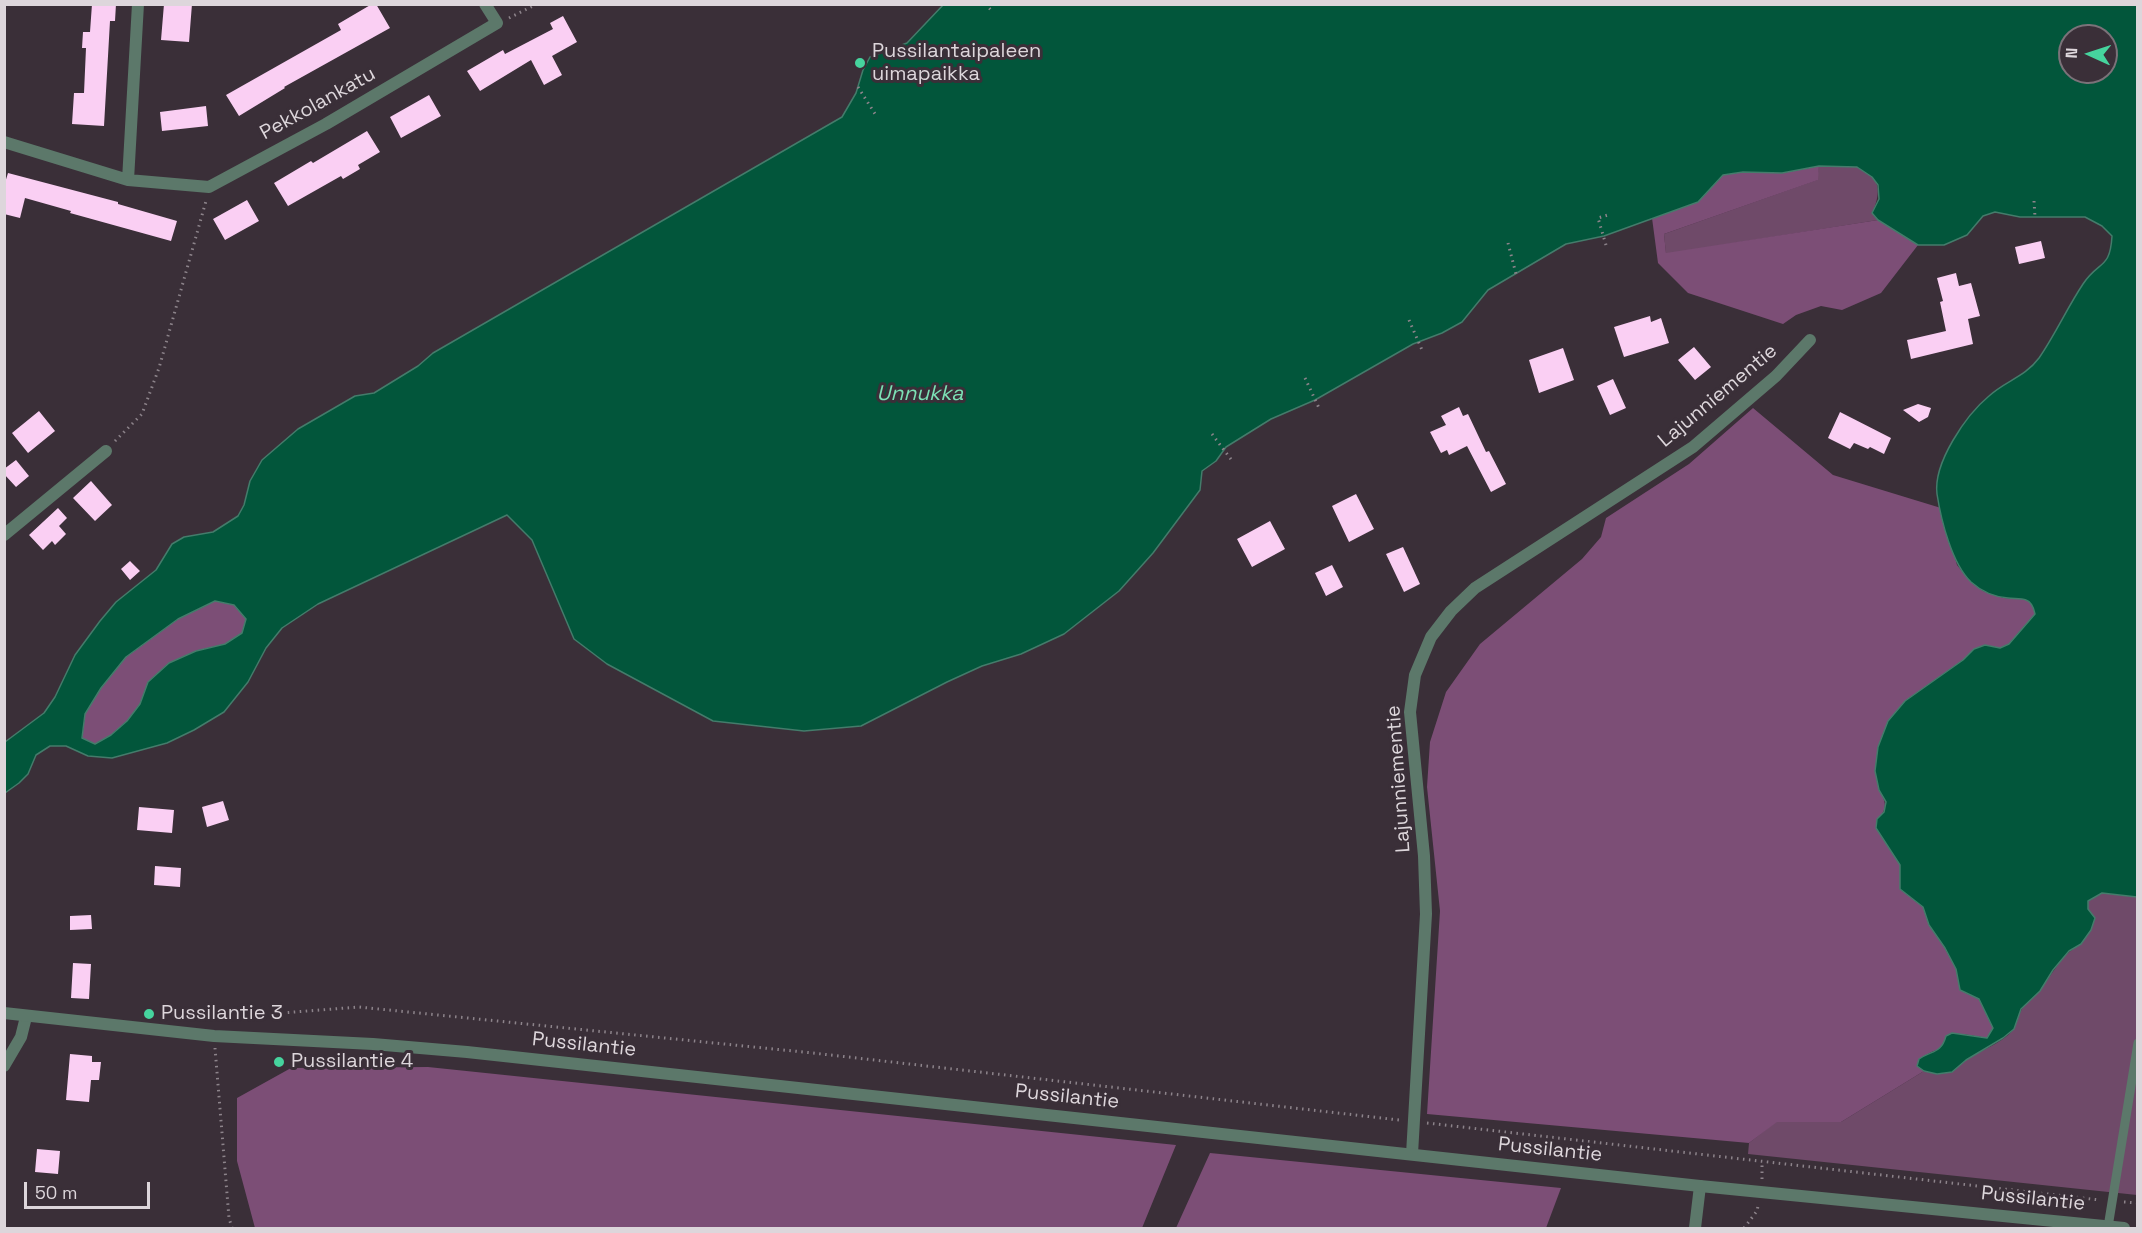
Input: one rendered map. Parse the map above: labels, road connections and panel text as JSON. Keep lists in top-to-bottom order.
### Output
{
  "streets": {
    "street": ["Pekkolankatu", "Lajunniementie", "Pussilantie"]
  },
  "crossings": [
    ["Lajunniementie", "Pussilantie"]
  ],
  "water": ["Unnukka"],
  "places": ["Pussilantaipaleen uimapaikka", "Pussilantie 3", "Pussilantie 4"],
  "scale_bar": "50 m",
  "north": "left"
}
